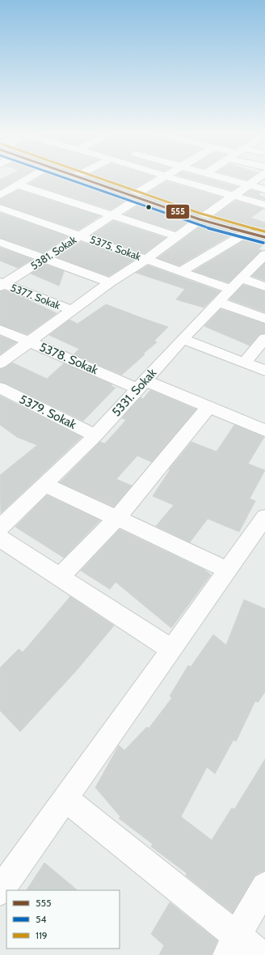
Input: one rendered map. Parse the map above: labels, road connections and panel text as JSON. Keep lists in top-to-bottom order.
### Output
{
  "streets": {
    "street": [
      "5375. Sokak",
      "5381. Sokak",
      "5377. Sokak",
      "5378. Sokak",
      "5331. Sokak",
      "5379. Sokak"
    ]
  },
  "crossings": [
    ["5375. Sokak", "5381. Sokak"],
    ["5375. Sokak", "5331. Sokak"],
    ["5381. Sokak", "5377. Sokak"],
    ["5378. Sokak", "5331. Sokak"],
    ["5331. Sokak", "5379. Sokak"]
  ],
  "lines": ["transit line 555", "transit line 54", "transit line 119"],
  "legend": ["555", "54", "119"]
}
